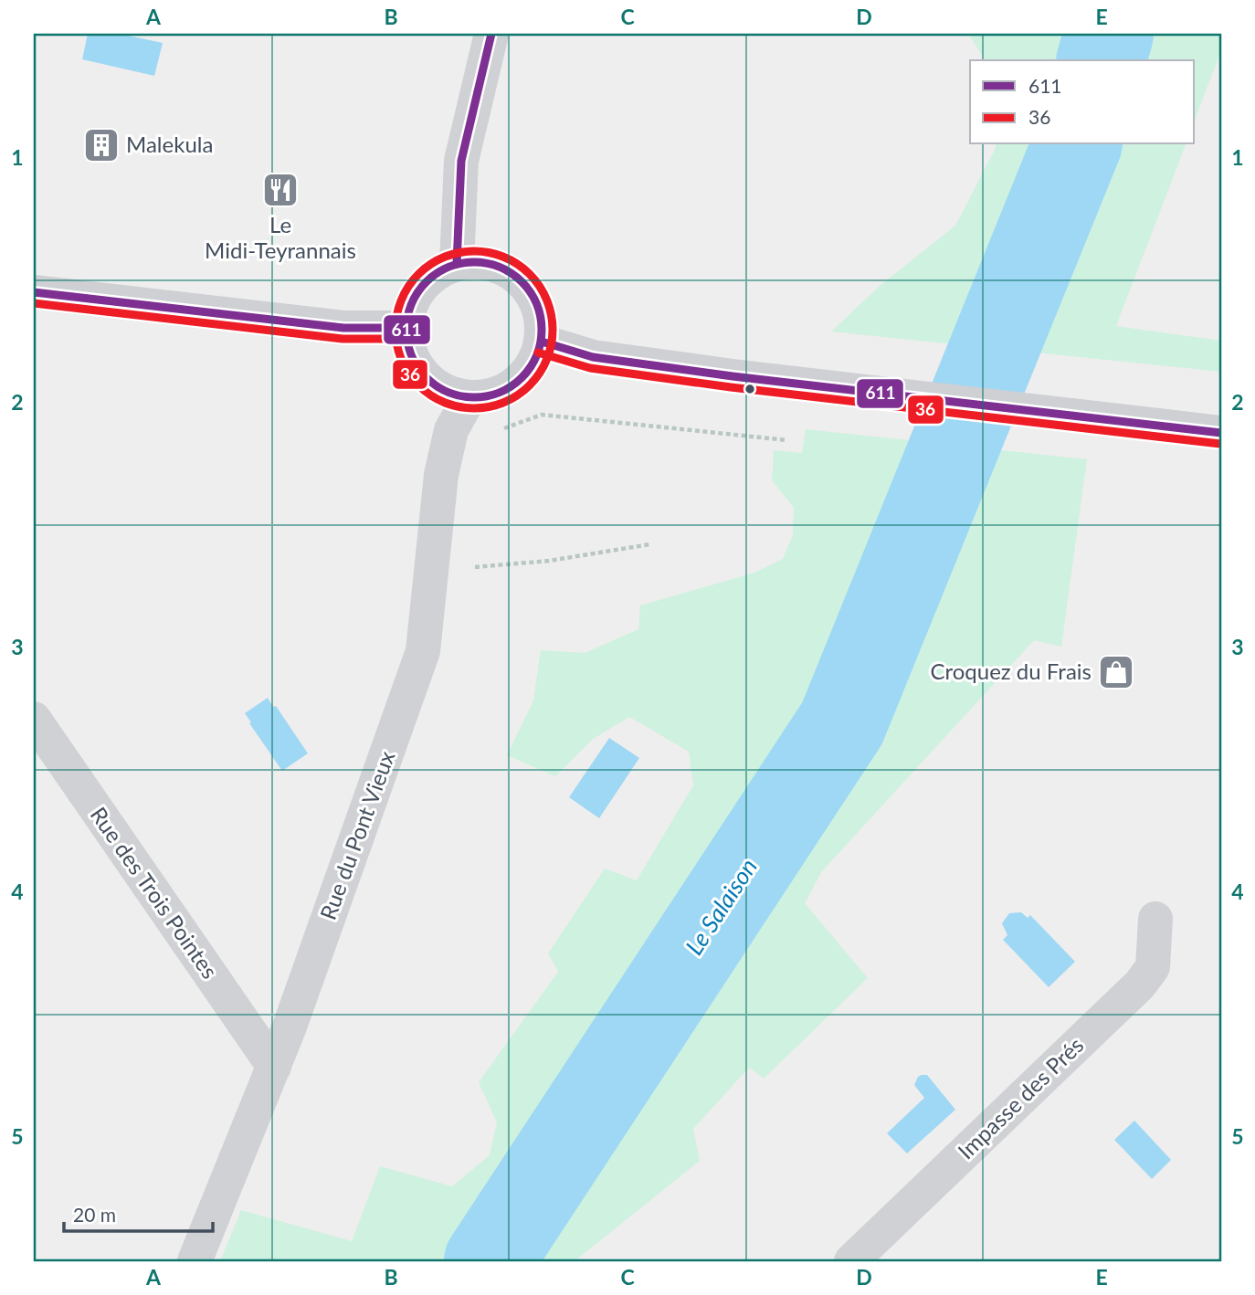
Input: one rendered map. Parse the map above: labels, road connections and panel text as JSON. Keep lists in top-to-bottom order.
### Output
{
  "streets": {
    "street": ["Rue du Pont Vieux", "Rue des Trois Pointes", "Impasse des Prés"]
  },
  "crossings": [
    ["Rue du Pont Vieux", "Rue des Trois Pointes"]
  ],
  "water": ["Le Salaison"],
  "places": {
    "building": ["Malekula"],
    "restaurant": ["Le Midi-Teyrannais"],
    "shop": ["Croquez du Frais"]
  },
  "lines": ["transit line 611", "transit line 36"],
  "legend": ["611", "36"],
  "scale_bar": "20 m",
  "grid": {
    "columns": [
      "A",
      "B",
      "C",
      "D",
      "E"
    ],
    "rows": [
      "1",
      "2",
      "3",
      "4",
      "5"
    ]
  }
}
